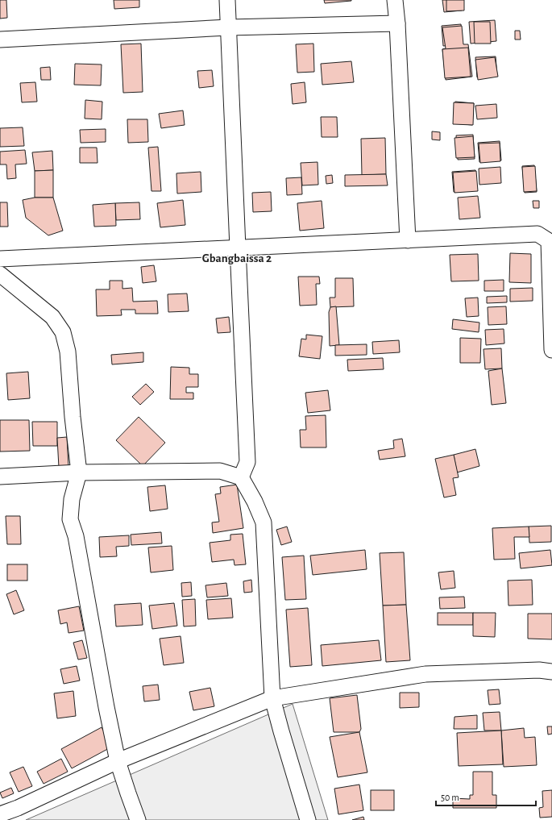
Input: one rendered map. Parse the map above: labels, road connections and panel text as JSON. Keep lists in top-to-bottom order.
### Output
{
  "districts": ["Gbangbaissa 2"],
  "scale_bar": "50 m"
}
